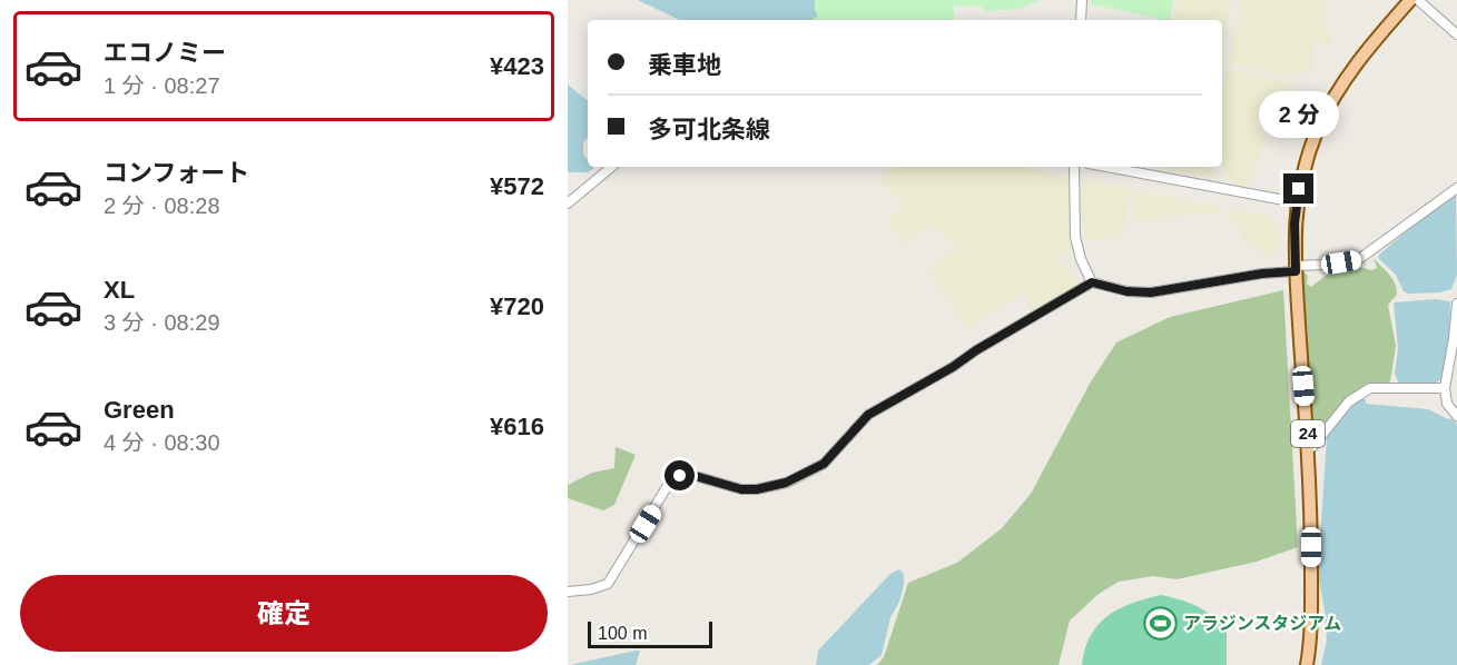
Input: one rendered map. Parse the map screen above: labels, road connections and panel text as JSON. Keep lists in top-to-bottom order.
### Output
{
  "streets": {
    "main road": ["24"]
  },
  "places": {
    "sports": ["アラジンスタジアム"]
  },
  "scale_bar": "100 m",
  "page": {
    "list": [
      {
        "name": "エコノミー",
        "note": "1 分 · 08:27",
        "value": "¥423"
      },
      {
        "name": "コンフォート",
        "note": "2 分 · 08:28",
        "value": "¥572"
      },
      {
        "name": "XL",
        "note": "3 分 · 08:29",
        "value": "¥720"
      },
      {
        "name": "Green",
        "note": "4 分 · 08:30",
        "value": "¥616"
      }
    ],
    "banner": ["乗車地", "多可北条線"],
    "bubble": "2 分",
    "buttons": "確定",
    "scale": "100 m"
  }
}
